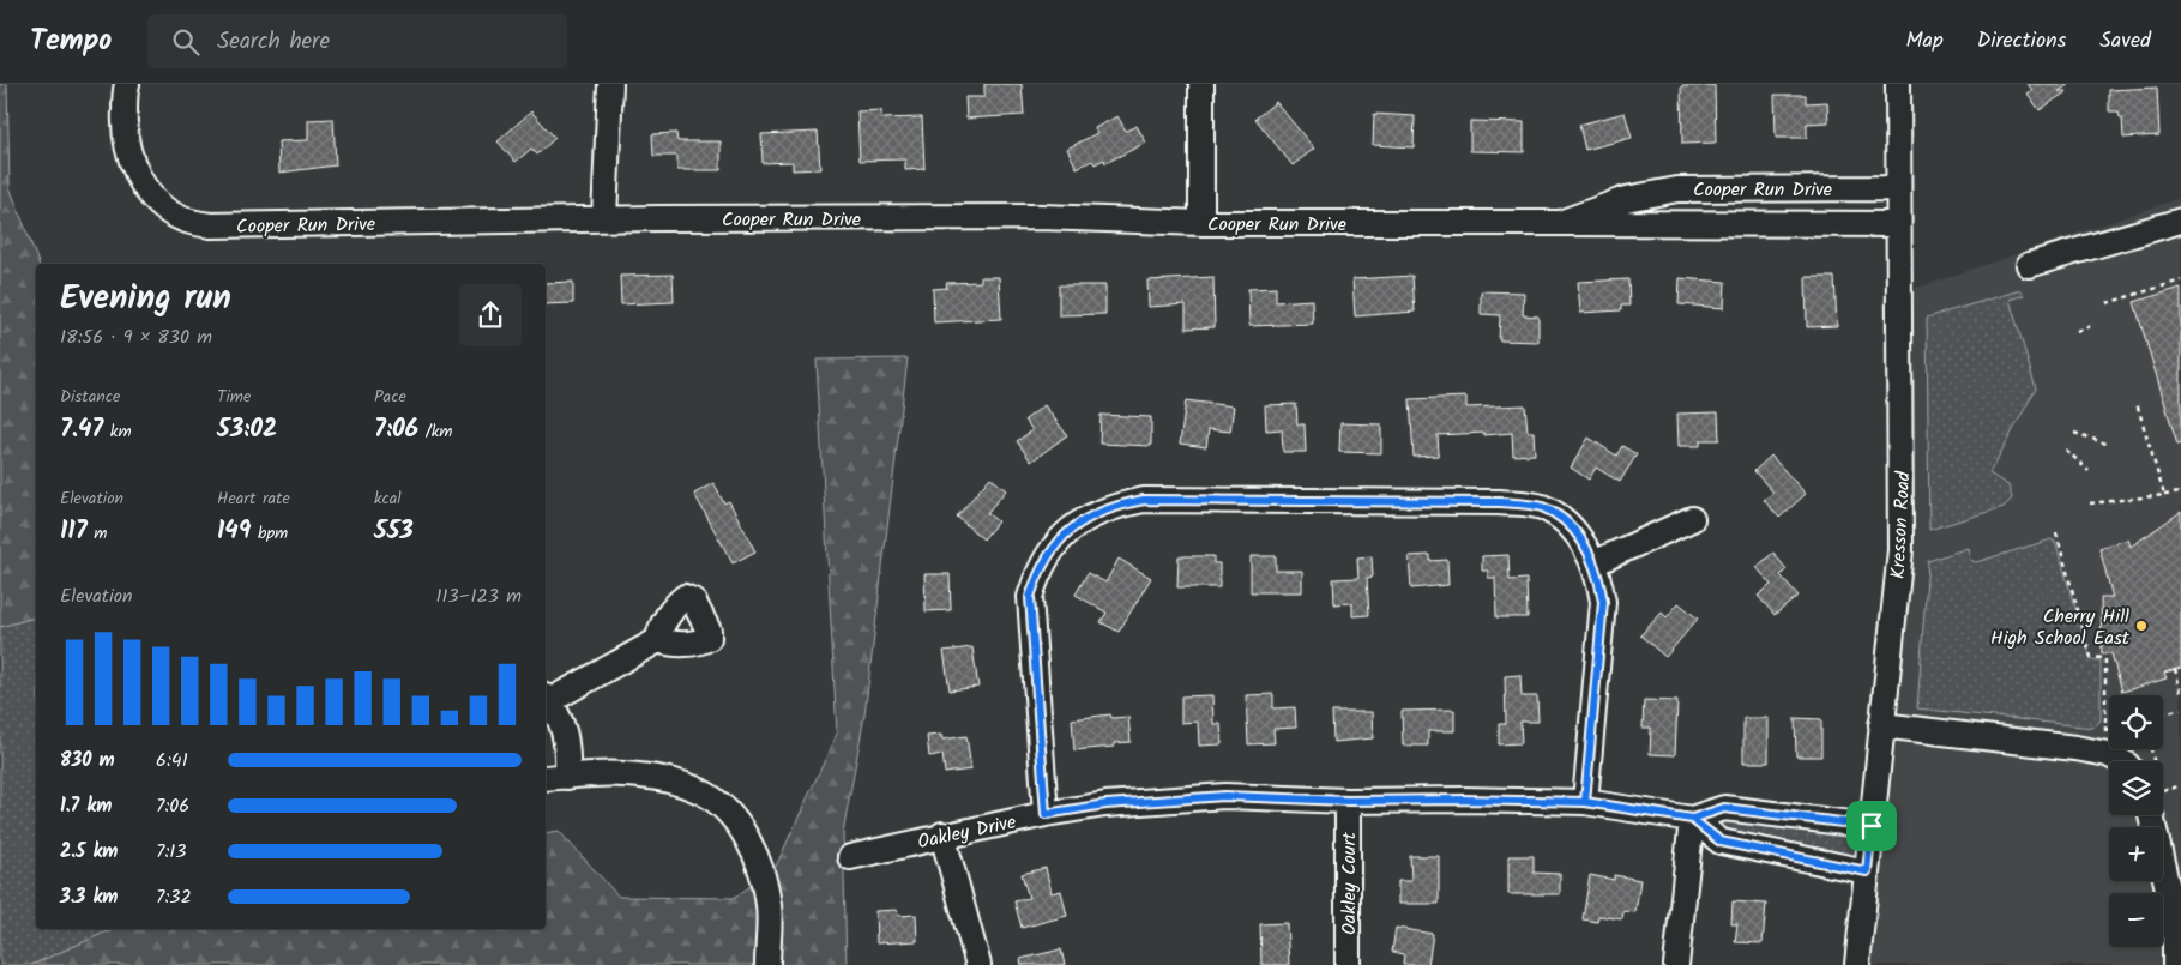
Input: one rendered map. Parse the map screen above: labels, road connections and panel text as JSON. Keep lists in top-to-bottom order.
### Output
{
  "streets": {
    "street": [
      "Cooper Run Drive",
      "Kresson Road",
      "Oakley Drive",
      "Oakley Court"
    ]
  },
  "crossings": [
    ["Cooper Run Drive", "Kresson Road"],
    ["Oakley Drive", "Oakley Court"]
  ],
  "places": ["Cherry Hill High School East"],
  "page": {
    "header": "Tempo",
    "search": "Search here",
    "nav": ["Map", "Directions", "Saved"],
    "heading": ["Evening run", "18:56 · 9 × 830 m"],
    "stats": [
      ["Distance", "7.47 km"],
      ["Time", "53:02"],
      ["Pace", "7:06 /km"],
      ["Elevation", "117 m"],
      ["Heart rate", "149 bpm"],
      ["kcal", "553"]
    ],
    "chart": ["Elevation", "113–123 m"],
    "map_buttons": ["+", "−"],
    "list": [
      {
        "name": "830 m",
        "note": "6:41"
      },
      {
        "name": "1.7 km",
        "note": "7:06"
      },
      {
        "name": "2.5 km",
        "note": "7:13"
      },
      {
        "name": "3.3 km",
        "note": "7:32"
      }
    ]
  }
}
